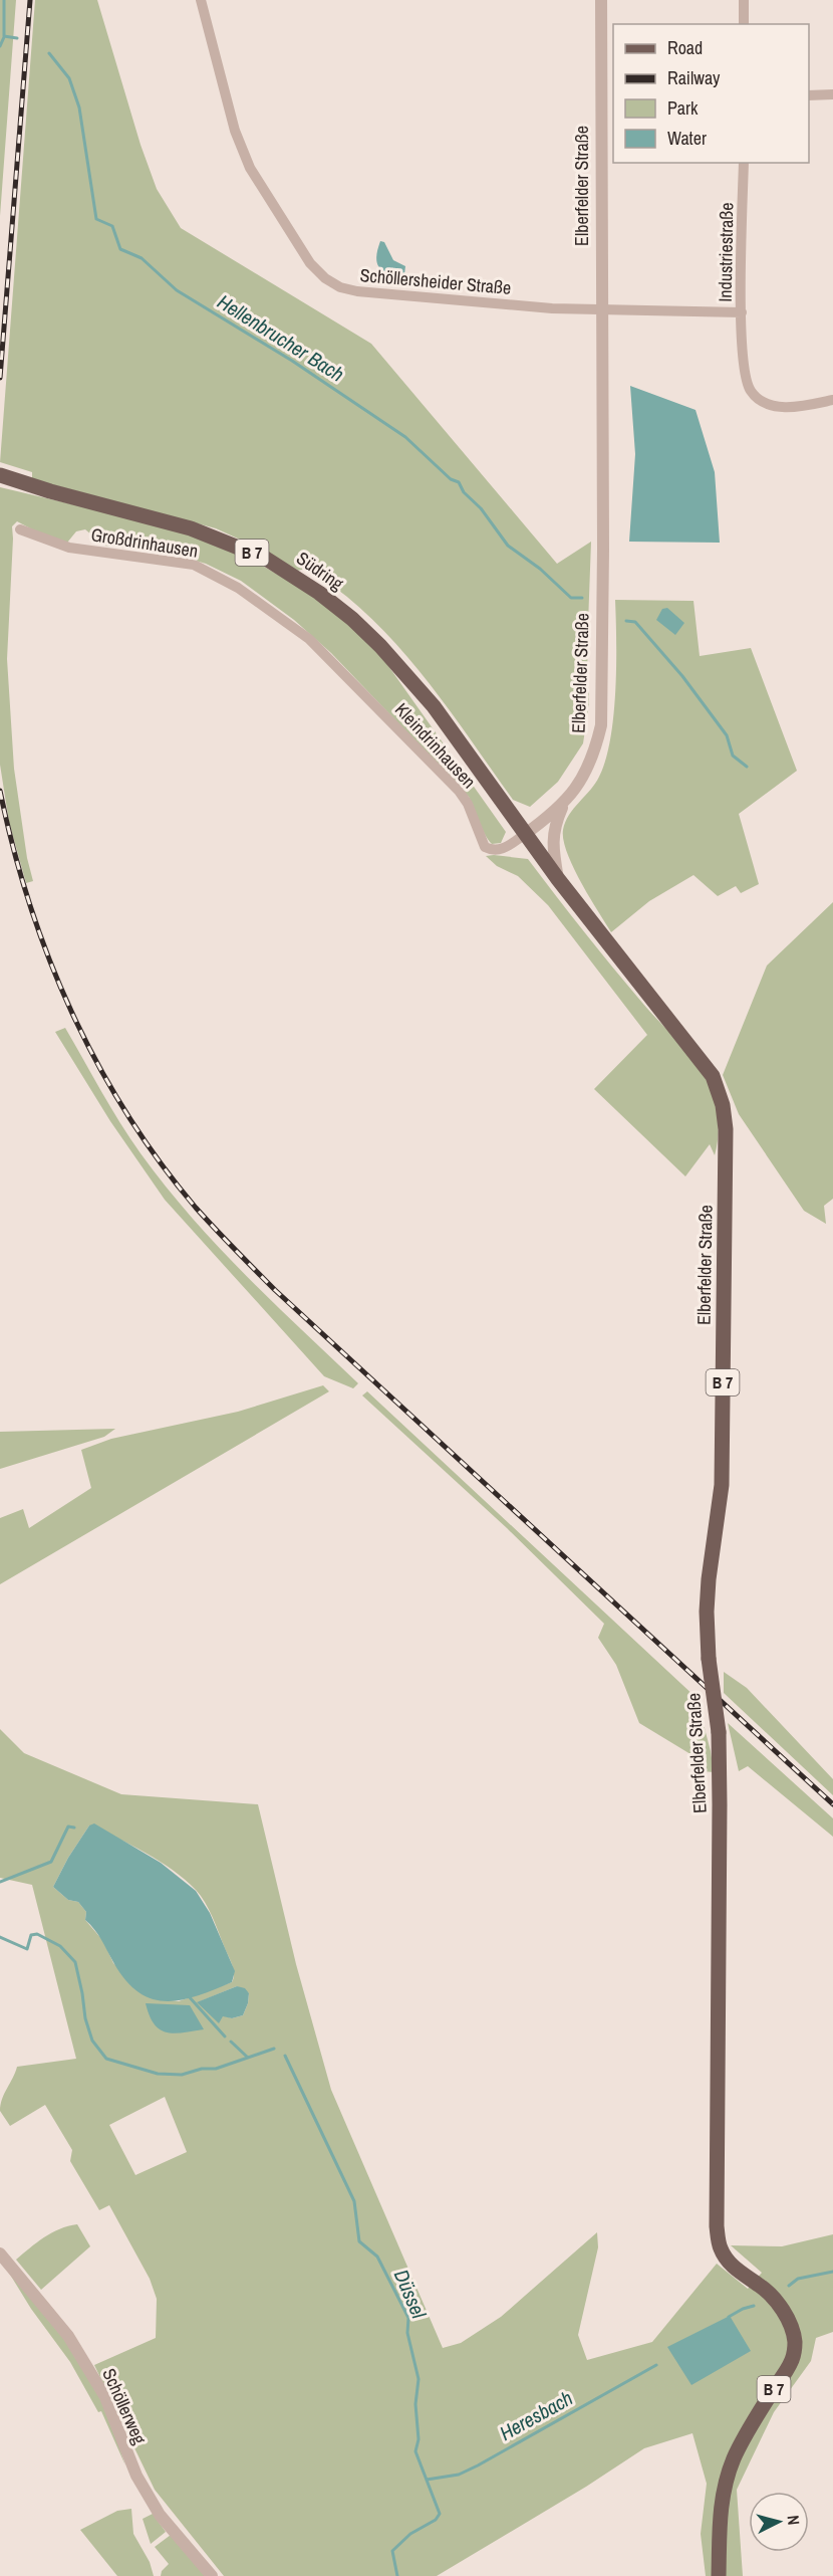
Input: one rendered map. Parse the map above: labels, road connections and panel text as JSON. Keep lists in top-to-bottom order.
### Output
{
  "streets": {
    "main road": ["Elberfelder Straße", "B 7", "Südring"],
    "street": [
      "Industriestraße",
      "Schöllersheider Straße",
      "Großdrinhausen",
      "Kleindrinhausen",
      "Schöllerweg"
    ]
  },
  "crossings": [
    ["Elberfelder Straße", "Industriestraße"],
    ["Elberfelder Straße", "Schöllersheider Straße"],
    ["Elberfelder Straße", "Südring"],
    ["Elberfelder Straße", "Kleindrinhausen"],
    ["Industriestraße", "Schöllersheider Straße"],
    ["Großdrinhausen", "Kleindrinhausen"],
    ["Südring", "Kleindrinhausen"]
  ],
  "water": ["Hellenbrucher Bach", "Düssel", "Heresbach"],
  "legend": [
    "Road",
    "Railway",
    "Park",
    "Water"
  ],
  "north": "right"
}
